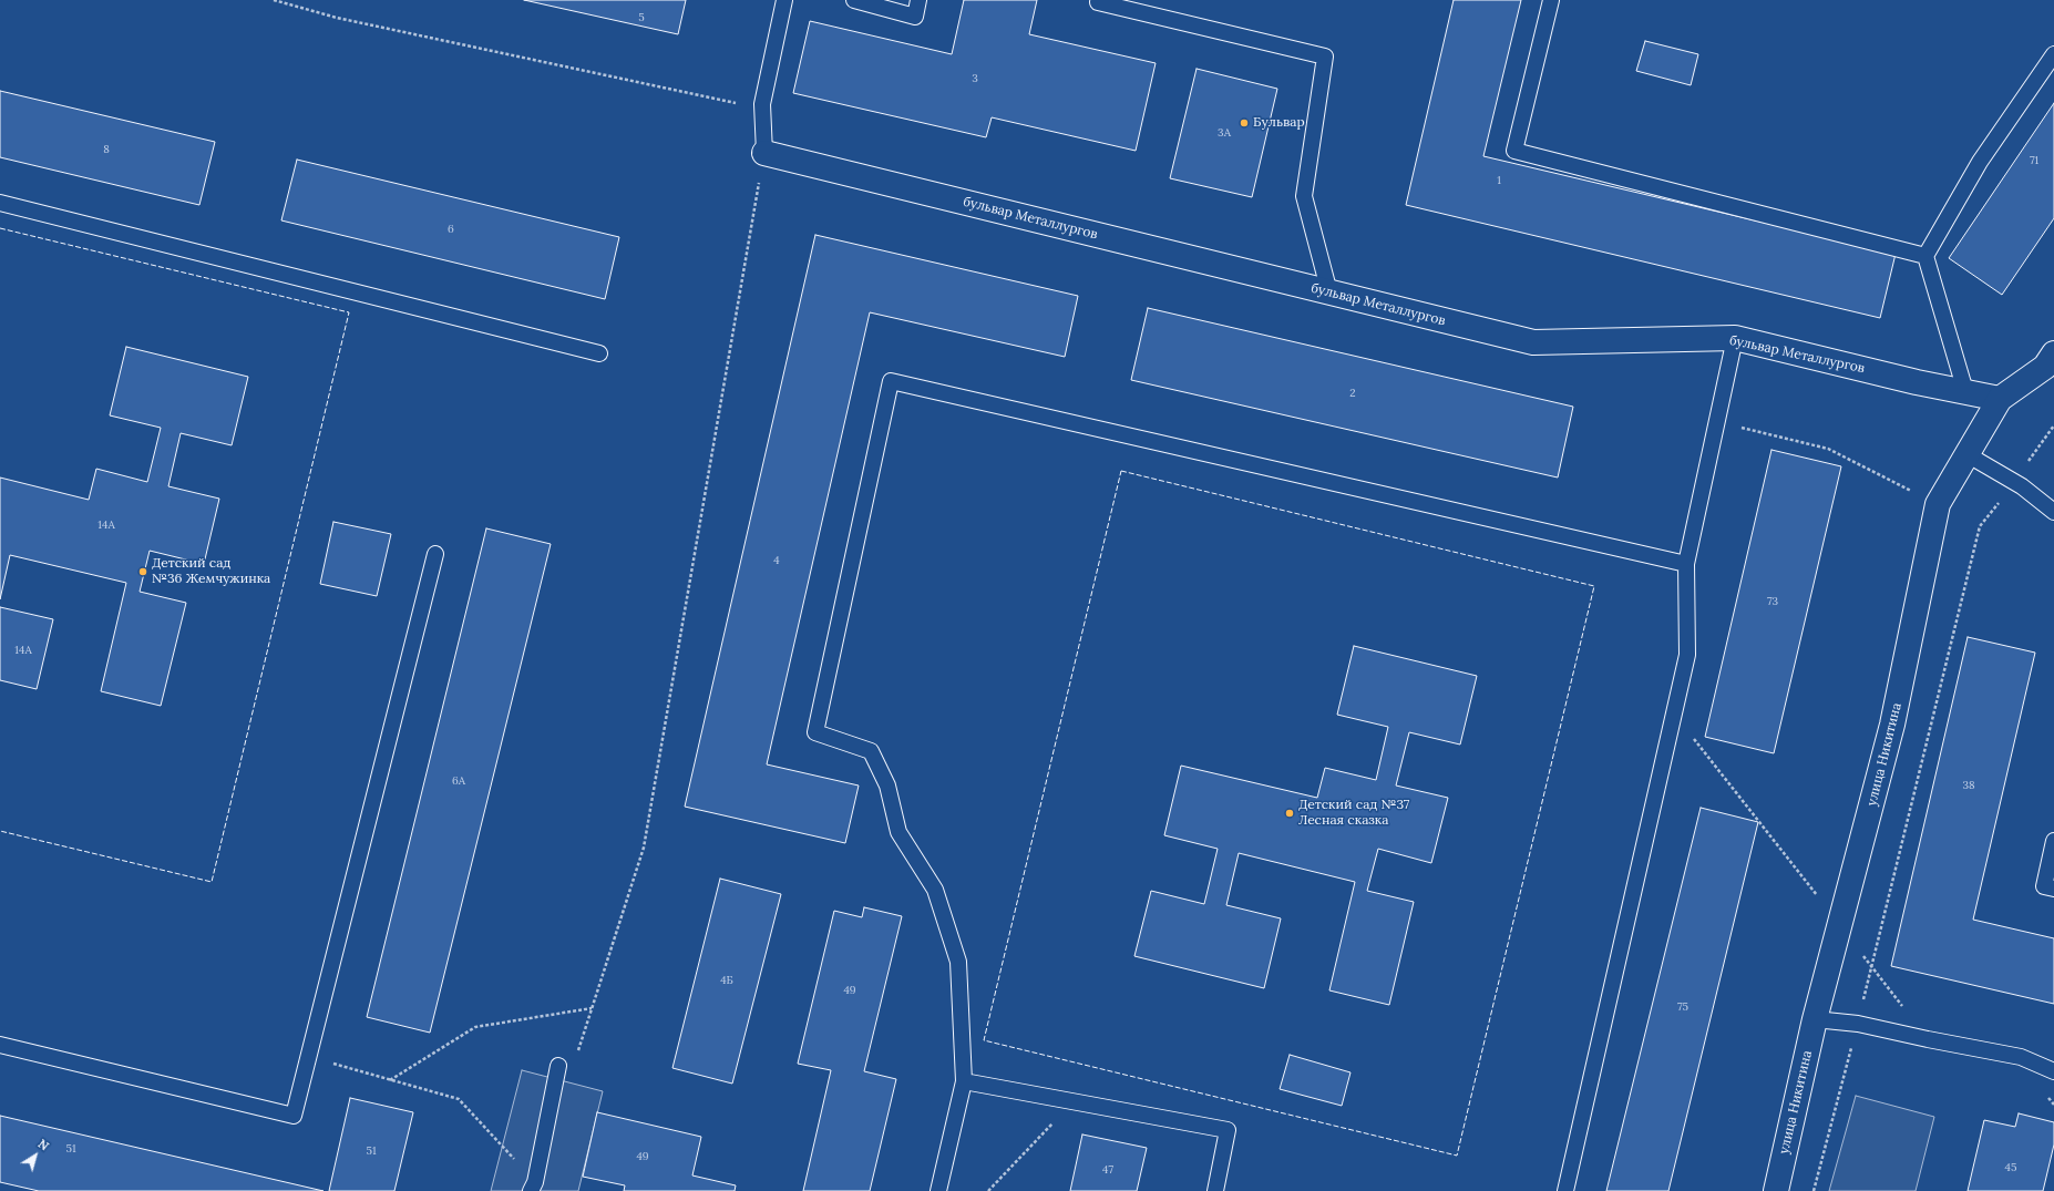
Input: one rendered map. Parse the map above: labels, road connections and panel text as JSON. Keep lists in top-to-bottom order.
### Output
{
  "streets": {
    "street": ["бульвар Металлургов", "улица Никитина"]
  },
  "crossings": [
    ["бульвар Металлургов", "улица Никитина"]
  ],
  "places": ["Бульвар", "Детский сад №36 Жемчужинка", "Детский сад №37 Лесная сказка"],
  "house_numbers": [
    "5",
    "3",
    "3А",
    "8",
    "71",
    "1",
    "6",
    "2",
    "14А",
    "4",
    "73",
    "14А",
    "6А",
    "38",
    "4Б",
    "49",
    "75",
    "51",
    "51",
    "49",
    "45",
    "47"
  ],
  "north": "top right"
}
